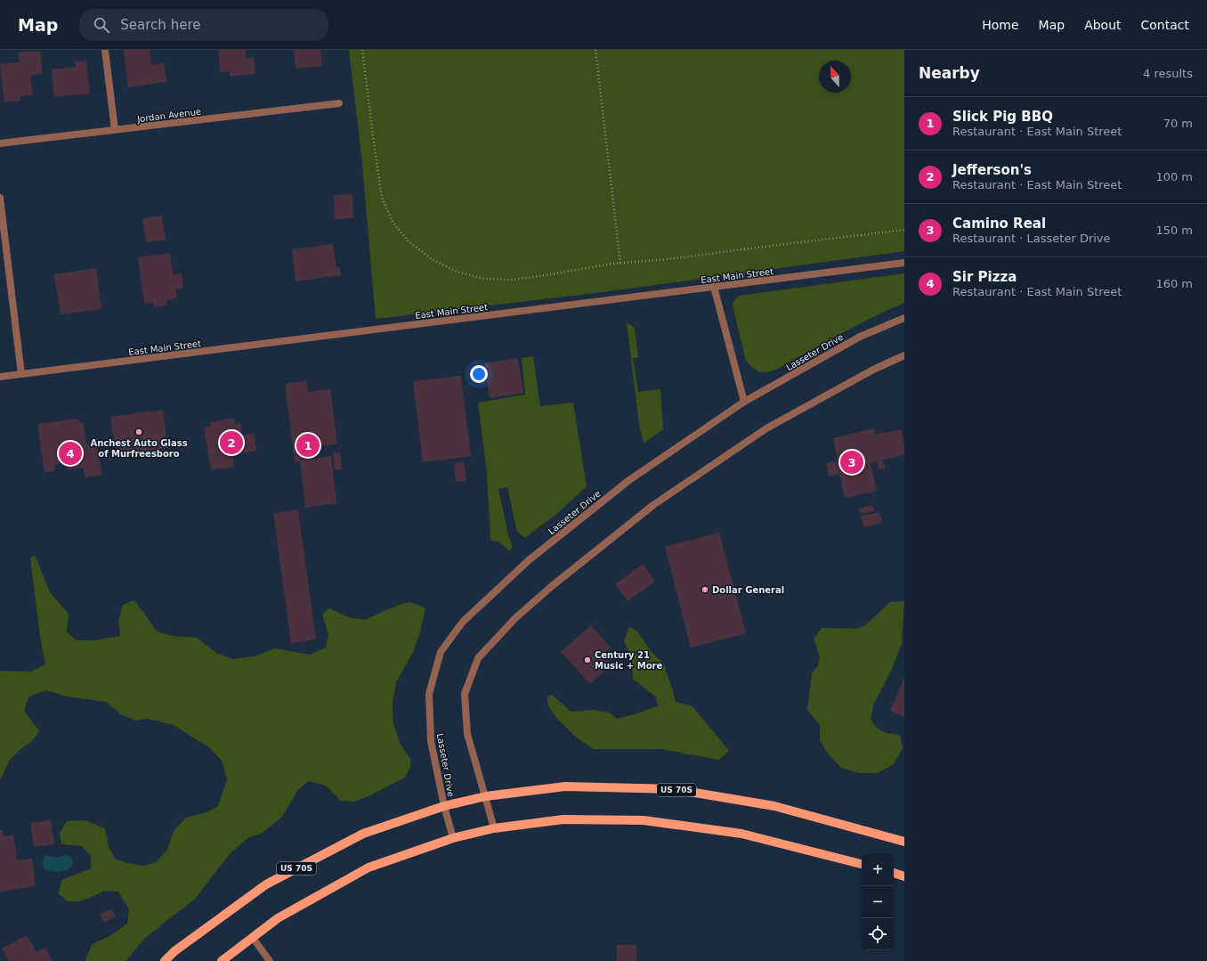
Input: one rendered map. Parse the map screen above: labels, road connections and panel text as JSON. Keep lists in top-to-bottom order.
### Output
{
  "streets": {
    "main road": ["US 70S"],
    "street": ["Jordan Avenue", "East Main Street", "Lasseter Drive"]
  },
  "crossings": [
    ["Lasseter Drive", "US 70S"]
  ],
  "places": ["Anchest Auto Glass of Murfreesboro", "Dollar General", "Century 21 Music + More"],
  "north": "top",
  "page": {
    "header": "Map",
    "search": "Search here",
    "nav": [
      "Home",
      "Map",
      "About",
      "Contact"
    ],
    "heading": ["Nearby", "4 results"],
    "list": [
      {
        "mark": "1",
        "name": "Slick Pig BBQ",
        "note": "Restaurant · East Main Street",
        "value": "70 m"
      },
      {
        "mark": "2",
        "name": "Jefferson's",
        "note": "Restaurant · East Main Street",
        "value": "100 m"
      },
      {
        "mark": "3",
        "name": "Camino Real",
        "note": "Restaurant · Lasseter Drive",
        "value": "150 m"
      },
      {
        "mark": "4",
        "name": "Sir Pizza",
        "note": "Restaurant · East Main Street",
        "value": "160 m"
      }
    ],
    "pins": [
      "2",
      "1",
      "4",
      "3"
    ],
    "map_buttons": ["+", "−"]
  }
}
